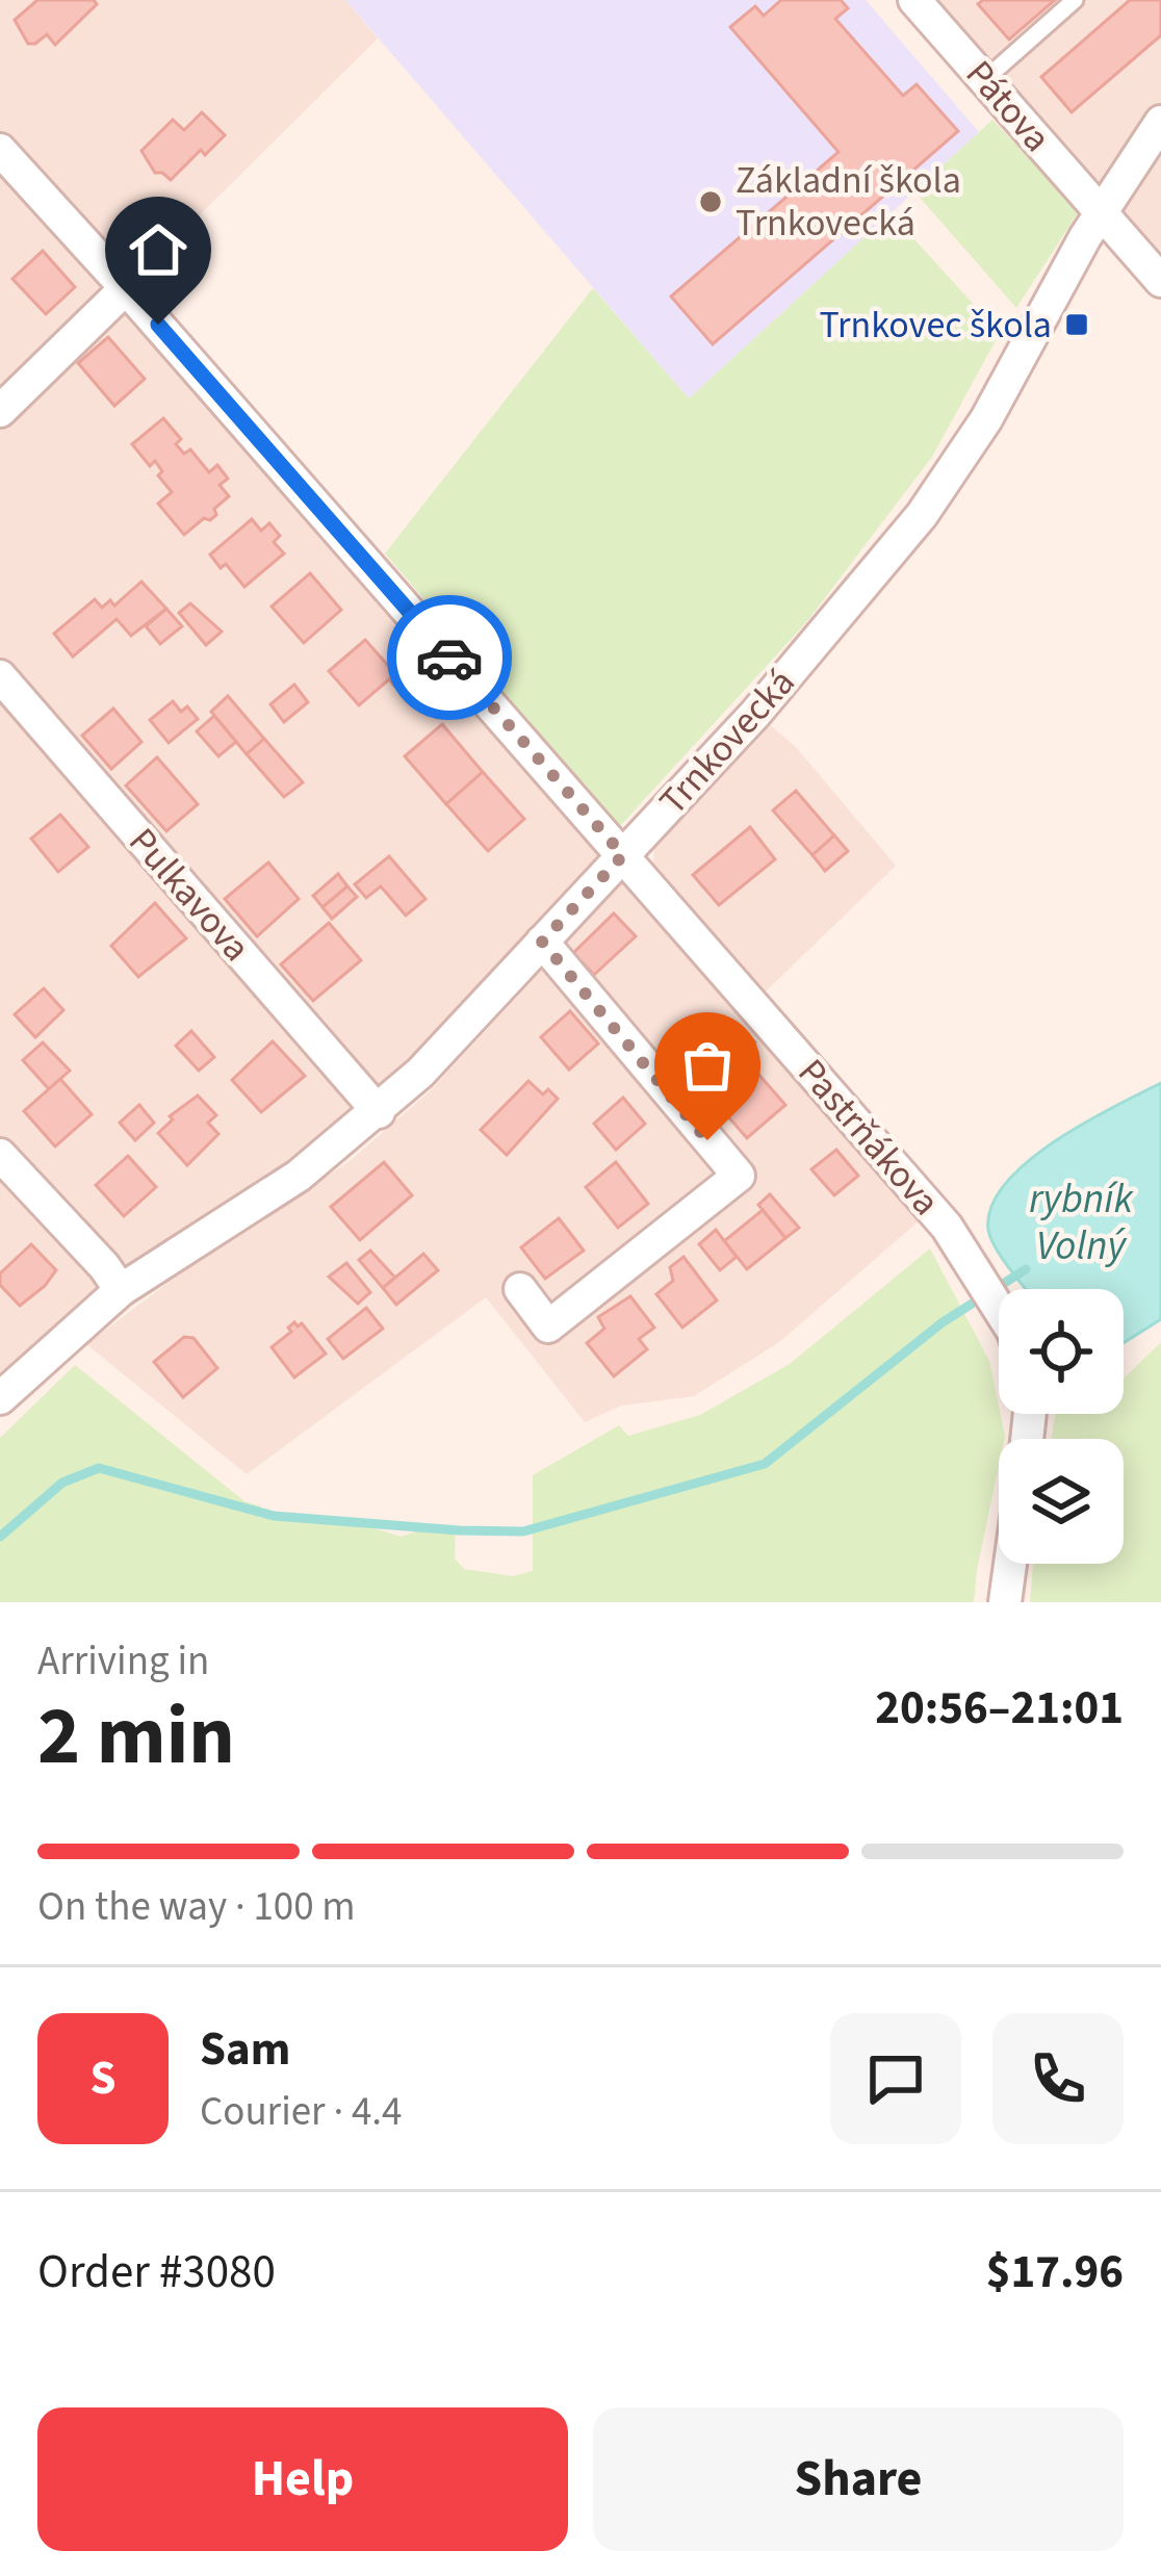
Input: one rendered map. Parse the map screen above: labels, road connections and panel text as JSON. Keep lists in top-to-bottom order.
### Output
{
  "streets": {
    "street": [
      "Pátova",
      "Trnkovecká",
      "Pulkavova",
      "Pastrňákova"
    ]
  },
  "crossings": [
    ["Pátova", "Trnkovecká"],
    ["Trnkovecká", "Pulkavova"],
    ["Trnkovecká", "Pastrňákova"]
  ],
  "water": ["rybník Volný"],
  "places": {
    "other": ["Základní škola Trnkovecká"],
    "transit": ["Trnkovec škola"]
  },
  "page": {
    "heading": ["2 min", "Arriving in", "20:56–21:01"],
    "panel": [
      "Sam",
      "Courier · 4.4",
      "Order #3080",
      "$17.96"
    ],
    "bar": "On the way · 100 m",
    "round": "S",
    "buttons": ["Help", "Share"]
  }
}
